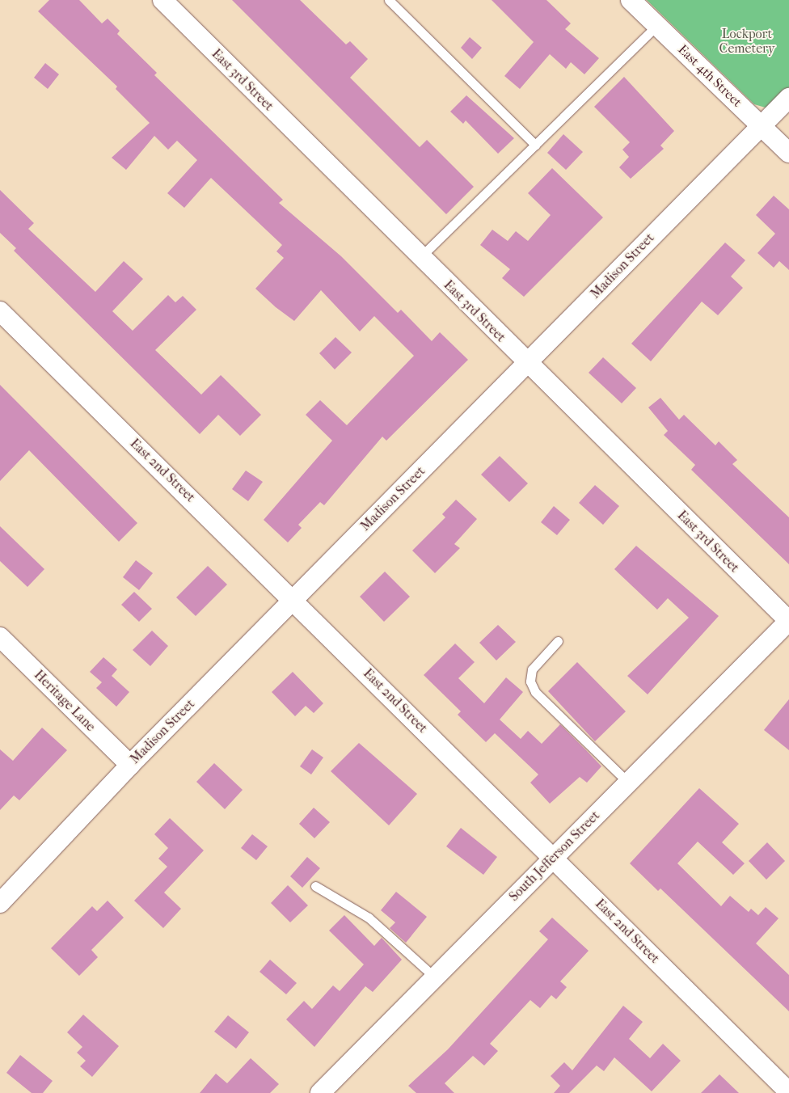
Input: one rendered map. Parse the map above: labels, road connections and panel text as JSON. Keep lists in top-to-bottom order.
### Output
{
  "streets": {
    "street": [
      "East 4th Street",
      "East 3rd Street",
      "Madison Street",
      "East 2nd Street",
      "Heritage Lane",
      "South Jefferson Street"
    ]
  },
  "crossings": [
    ["East 4th Street", "Madison Street"],
    ["East 3rd Street", "Madison Street"],
    ["East 3rd Street", "South Jefferson Street"],
    ["Madison Street", "East 2nd Street"],
    ["Madison Street", "Heritage Lane"],
    ["East 2nd Street", "South Jefferson Street"]
  ],
  "parks": ["Lockport Cemetery"]
}
